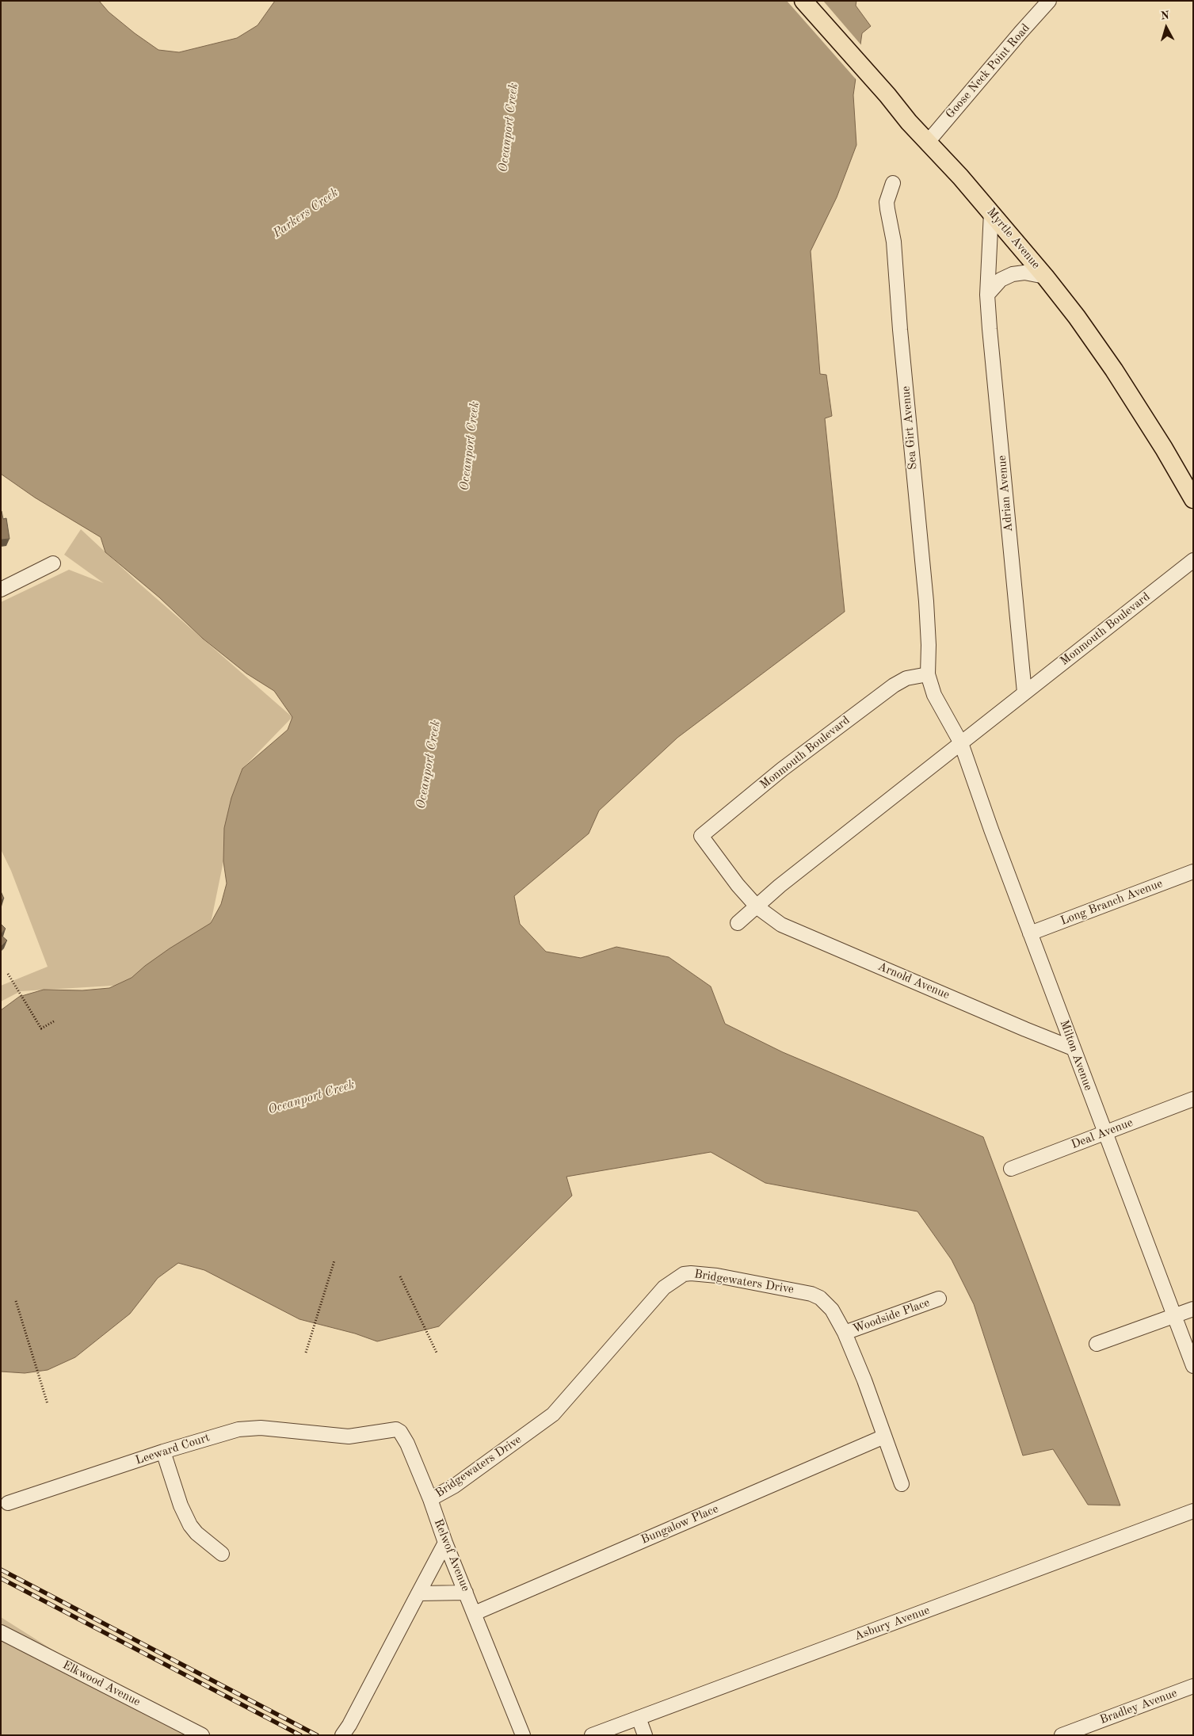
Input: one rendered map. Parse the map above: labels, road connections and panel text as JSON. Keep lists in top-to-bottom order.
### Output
{
  "streets": {
    "main road": ["Myrtle Avenue"],
    "street": [
      "Goose Neck Point Road",
      "Sea Girt Avenue",
      "Adrian Avenue",
      "Monmouth Boulevard",
      "Long Branch Avenue",
      "Arnold Avenue",
      "Milton Avenue",
      "Deal Avenue",
      "Bridgewaters Drive",
      "Woodside Place",
      "Leeward Court",
      "Bungalow Place",
      "Relwof Avenue",
      "Asbury Avenue",
      "Elkwood Avenue",
      "Bradley Avenue"
    ]
  },
  "crossings": [
    ["Goose Neck Point Road", "Myrtle Avenue"],
    ["Myrtle Avenue", "Adrian Avenue"],
    ["Sea Girt Avenue", "Monmouth Boulevard"],
    ["Adrian Avenue", "Monmouth Boulevard"],
    ["Monmouth Boulevard", "Arnold Avenue"],
    ["Monmouth Boulevard", "Milton Avenue"],
    ["Long Branch Avenue", "Milton Avenue"],
    ["Arnold Avenue", "Milton Avenue"],
    ["Milton Avenue", "Deal Avenue"],
    ["Bridgewaters Drive", "Woodside Place"],
    ["Bridgewaters Drive", "Bungalow Place"],
    ["Bridgewaters Drive", "Relwof Avenue"],
    ["Leeward Court", "Relwof Avenue"],
    ["Bungalow Place", "Relwof Avenue"]
  ],
  "water": ["Oceanport Creek", "Parkers Creek"],
  "north": "top"
}
